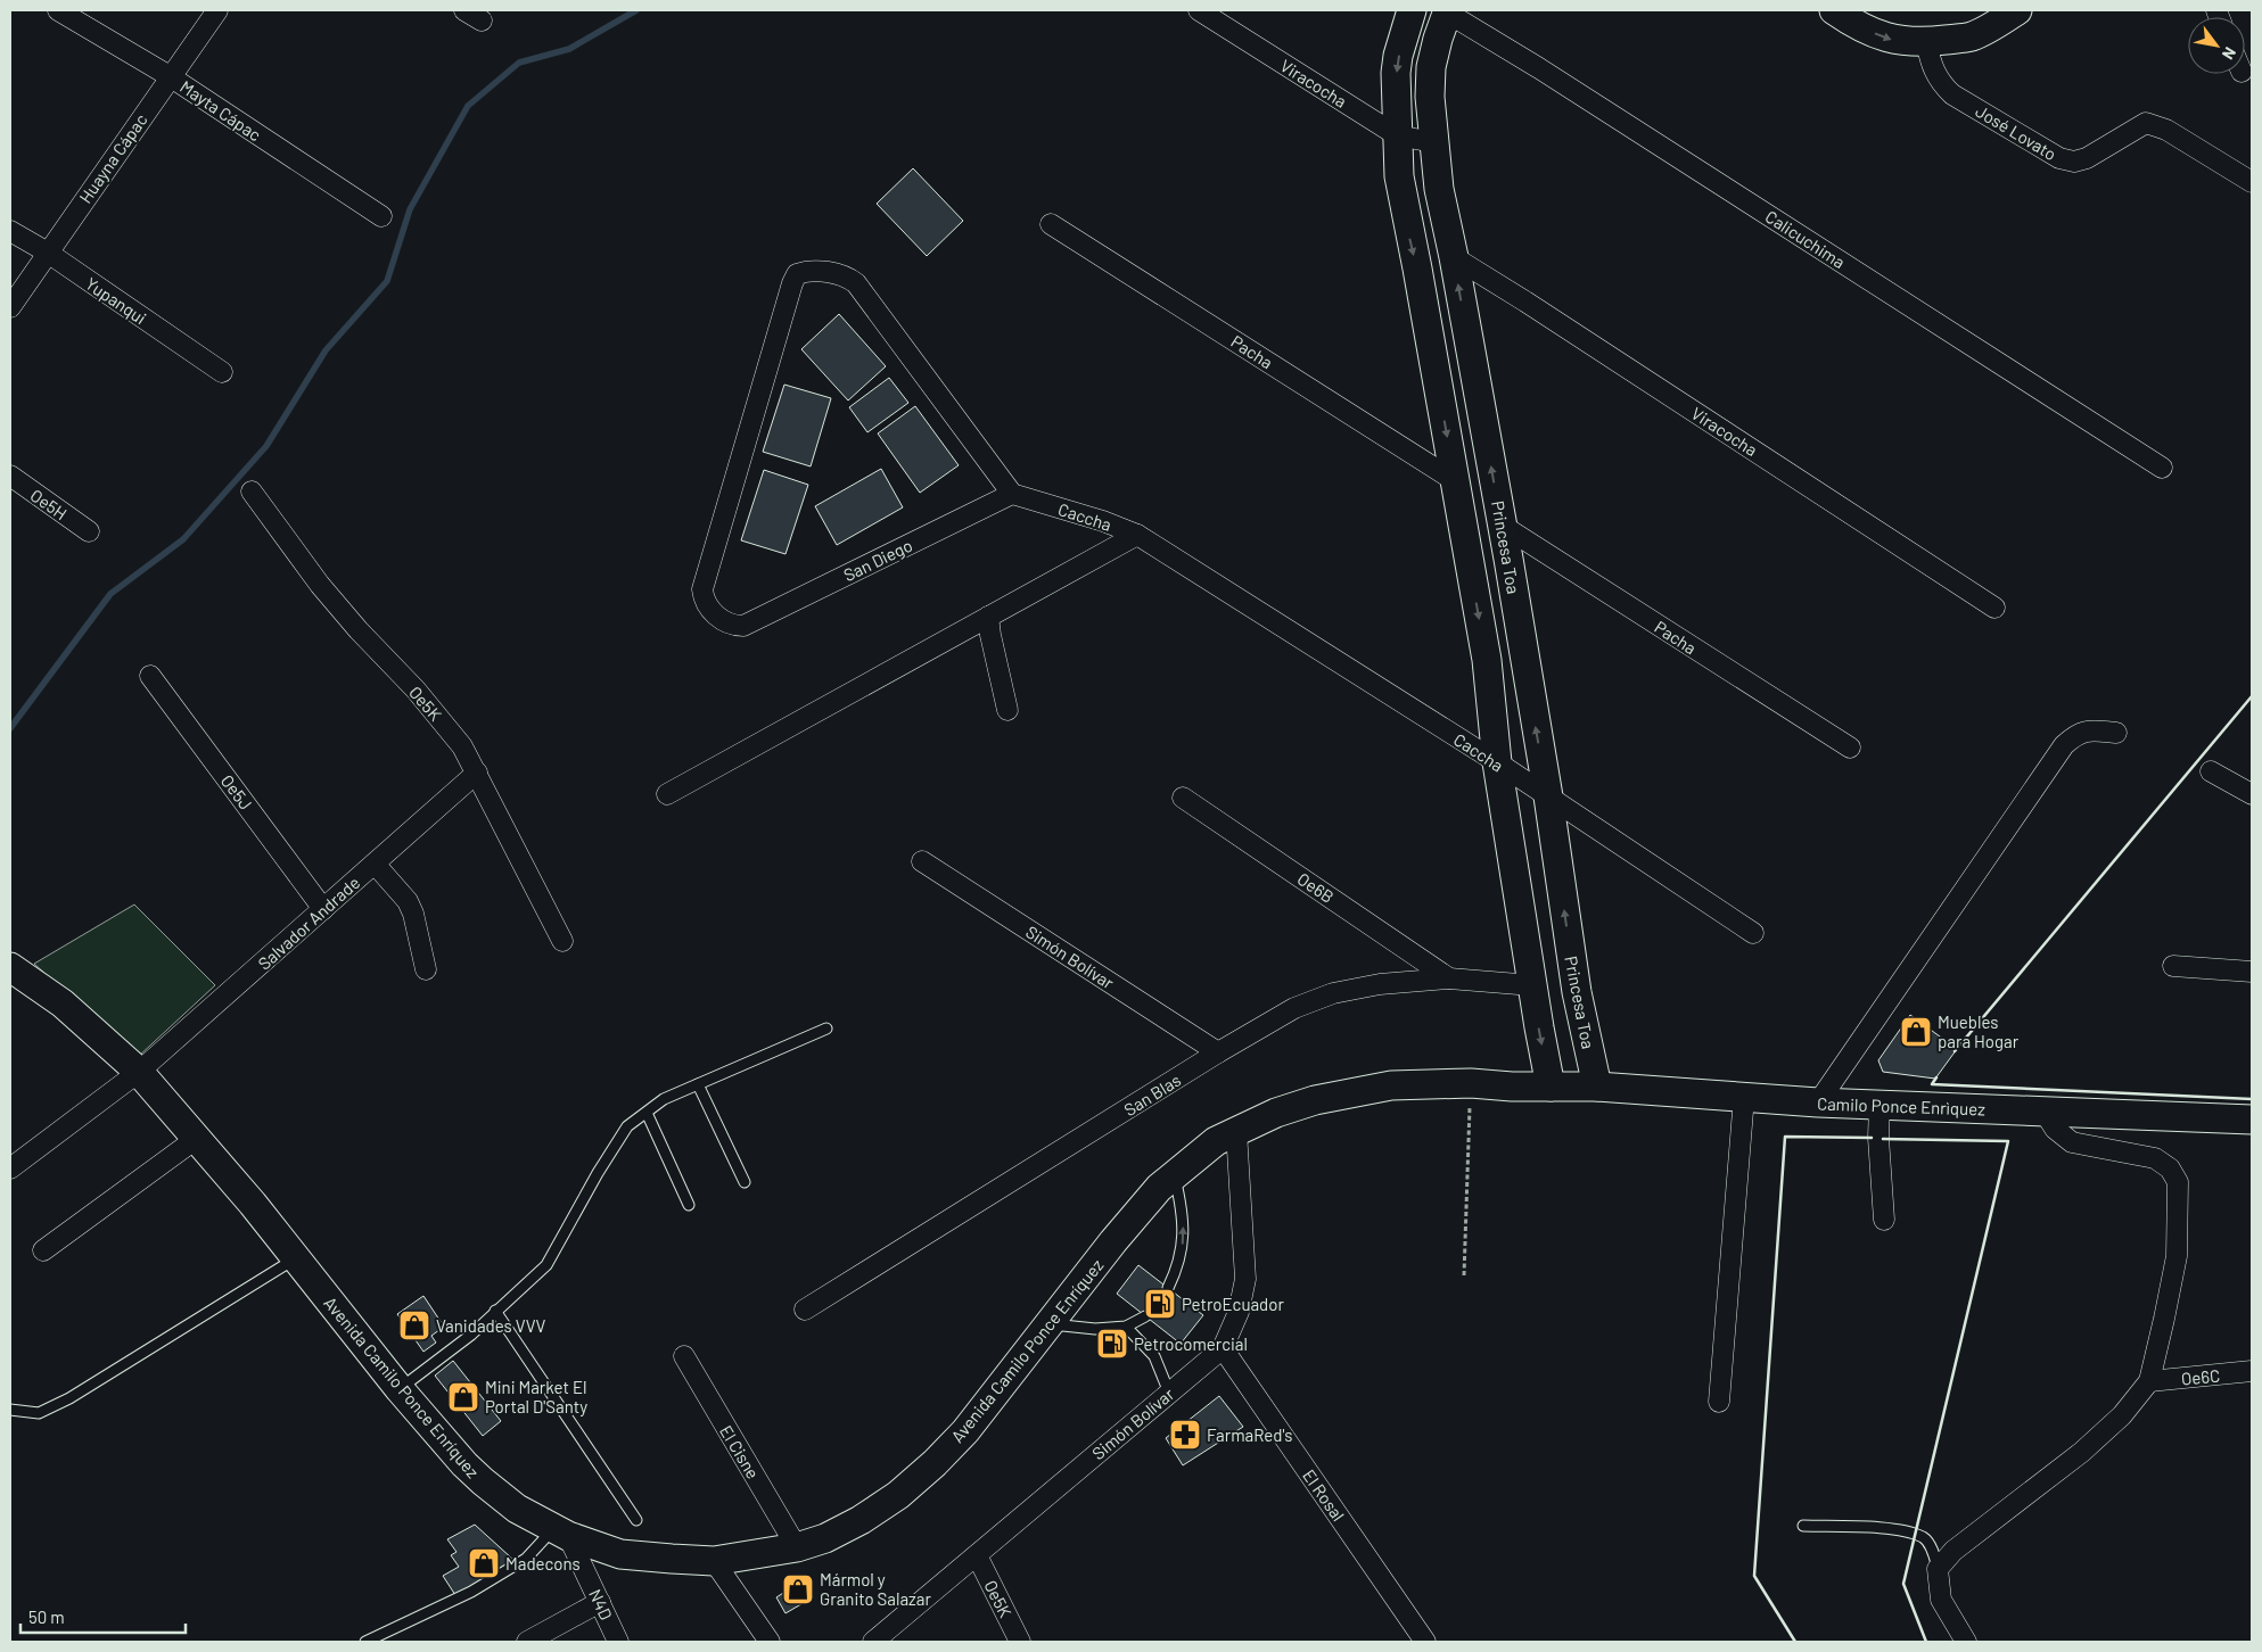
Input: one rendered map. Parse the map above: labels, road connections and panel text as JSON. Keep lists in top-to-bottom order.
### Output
{
  "streets": {
    "main road": ["Princesa Toa", "Camilo Ponce Enrìquez", "Avenida Camilo Ponce Enríquez"],
    "street": [
      "Viracocha",
      "Mayta Cápac",
      "José Lovato",
      "Huayna Cápac",
      "Calicuchima",
      "Yupanqui",
      "Pacha",
      "Oe5H",
      "Caccha",
      "San Diego",
      "Oe5K",
      "Oe5J",
      "Oe6B",
      "Salvador Andrade",
      "Simón Bolívar",
      "San Blas",
      "Oe6C",
      "El Cisne",
      "El Rosal",
      "N4D"
    ]
  },
  "crossings": [
    ["Viracocha", "Princesa Toa"],
    ["Mayta Cápac", "Huayna Cápac"],
    ["Huayna Cápac", "Yupanqui"],
    ["Calicuchima", "Princesa Toa"],
    ["Pacha", "Princesa Toa"],
    ["Caccha", "Princesa Toa"],
    ["Caccha", "San Diego"],
    ["Princesa Toa", "Camilo Ponce Enrìquez"],
    ["Oe5K", "Salvador Andrade"],
    ["Oe5K", "Simón Bolívar"],
    ["Oe5J", "Salvador Andrade"],
    ["Oe6B", "San Blas"],
    ["Salvador Andrade", "Avenida Camilo Ponce Enríquez"],
    ["Simón Bolívar", "San Blas"],
    ["Simón Bolívar", "Avenida Camilo Ponce Enríquez"],
    ["Simón Bolívar", "El Rosal"],
    ["Camilo Ponce Enrìquez", "Avenida Camilo Ponce Enríquez"],
    ["Avenida Camilo Ponce Enríquez", "El Cisne"],
    ["Avenida Camilo Ponce Enríquez", "N4D"]
  ],
  "places": {
    "shop": [
      "Muebles para Hogar",
      "Vanidades VVV",
      "Mini Market El Portal D'Santy",
      "Madecons",
      "Mármol y Granito Salazar"
    ],
    "fuel station": ["PetroEcuador", "Petrocomercial"],
    "pharmacy": ["FarmaRed's"]
  },
  "scale_bar": "50 m",
  "north": "bottom right"
}
